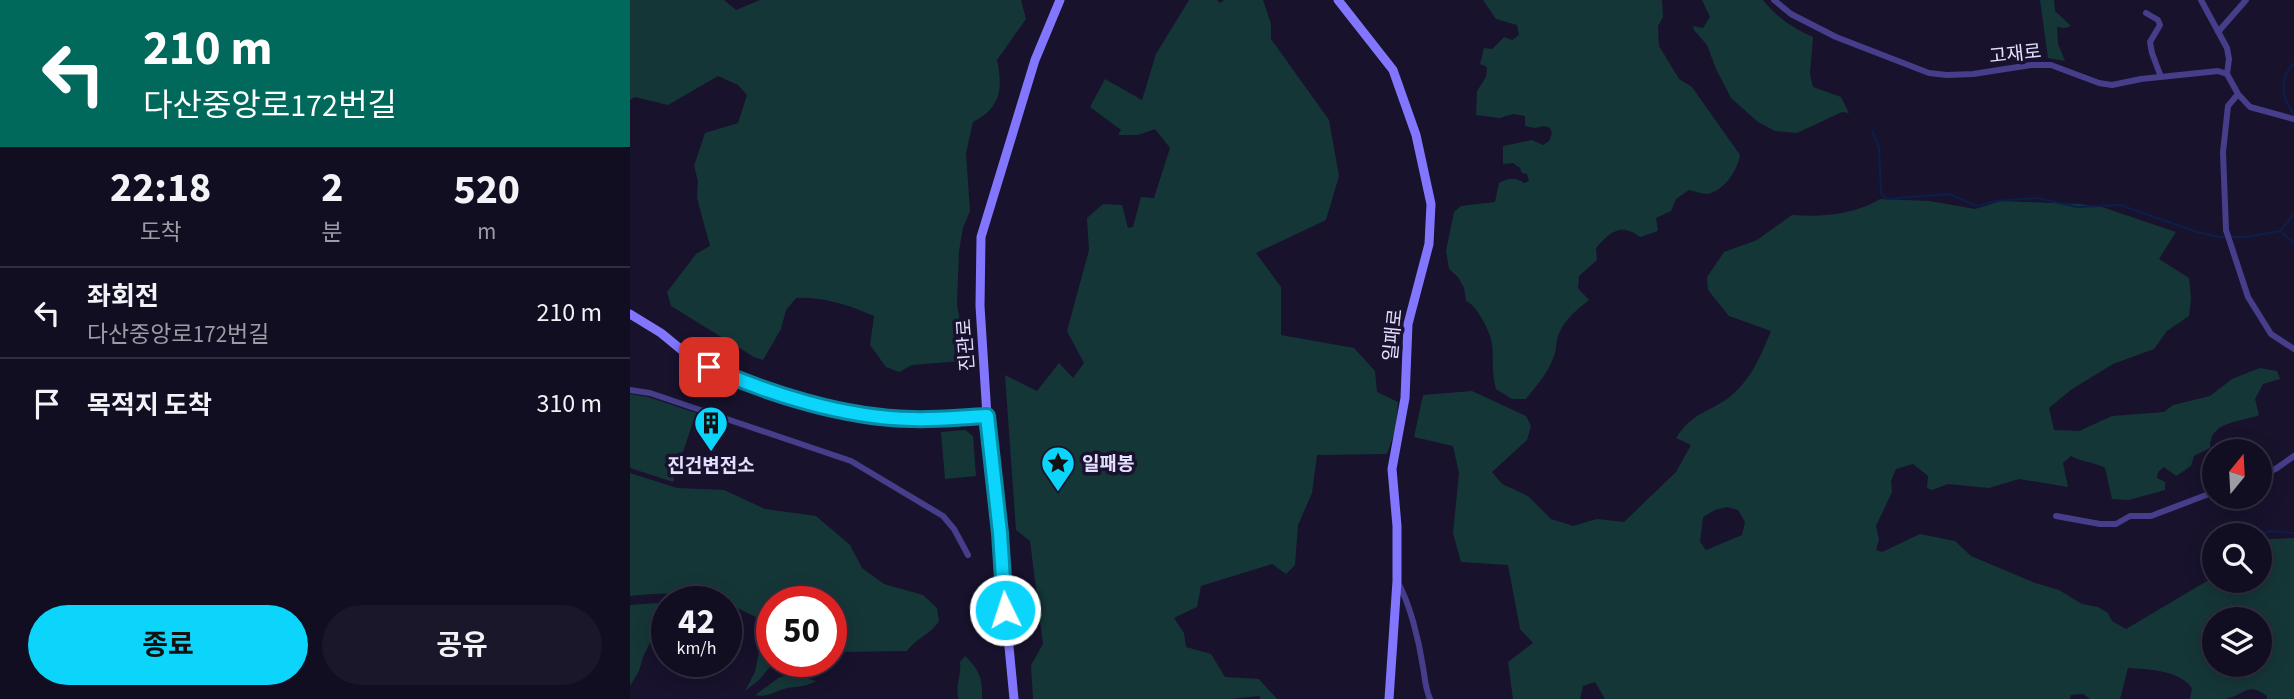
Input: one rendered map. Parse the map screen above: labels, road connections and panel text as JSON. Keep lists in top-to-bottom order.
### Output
{
  "streets": {
    "street": ["고재로", "일패로", "진관로"]
  },
  "places": {
    "building": ["진건변전소"],
    "place": ["일패봉"]
  },
  "north": "top",
  "page": {
    "turn": ["210 m", "다산중앙로172번길"],
    "eta": [
      "22:18",
      "도착",
      "2",
      "분",
      "520",
      "m"
    ],
    "list": [
      {
        "name": "좌회전",
        "note": "다산중앙로172번길",
        "value": "210 m"
      },
      {
        "name": "목적지 도착",
        "value": "310 m"
      }
    ],
    "speed": "42 km/h",
    "limit": "50",
    "buttons": ["종료", "공유"]
  }
}
